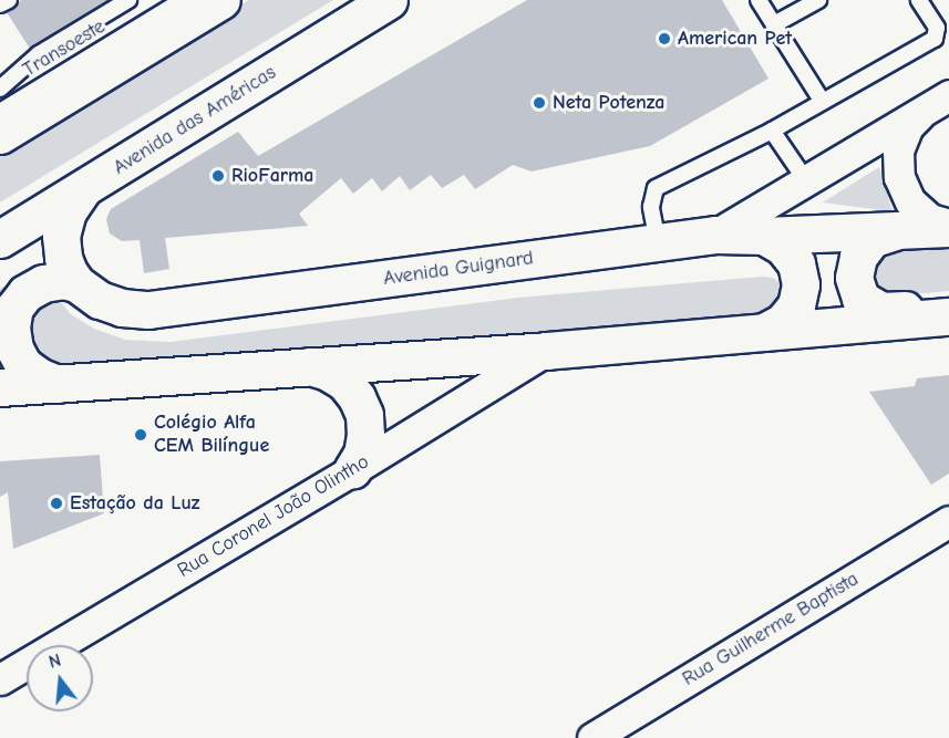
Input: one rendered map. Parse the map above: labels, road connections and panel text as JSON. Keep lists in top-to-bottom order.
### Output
{
  "streets": {
    "main road": ["Avenida das Américas", "Avenida Guignard"],
    "street": ["Rua Coronel João Olintho", "Rua Guilherme Baptista"],
    "lane": ["Transoeste"]
  },
  "places": [
    "American Pet",
    "Neta Potenza",
    "RioFarma",
    "Colégio Alfa CEM Bilíngue",
    "Estação da Luz"
  ],
  "north": "top"
}
